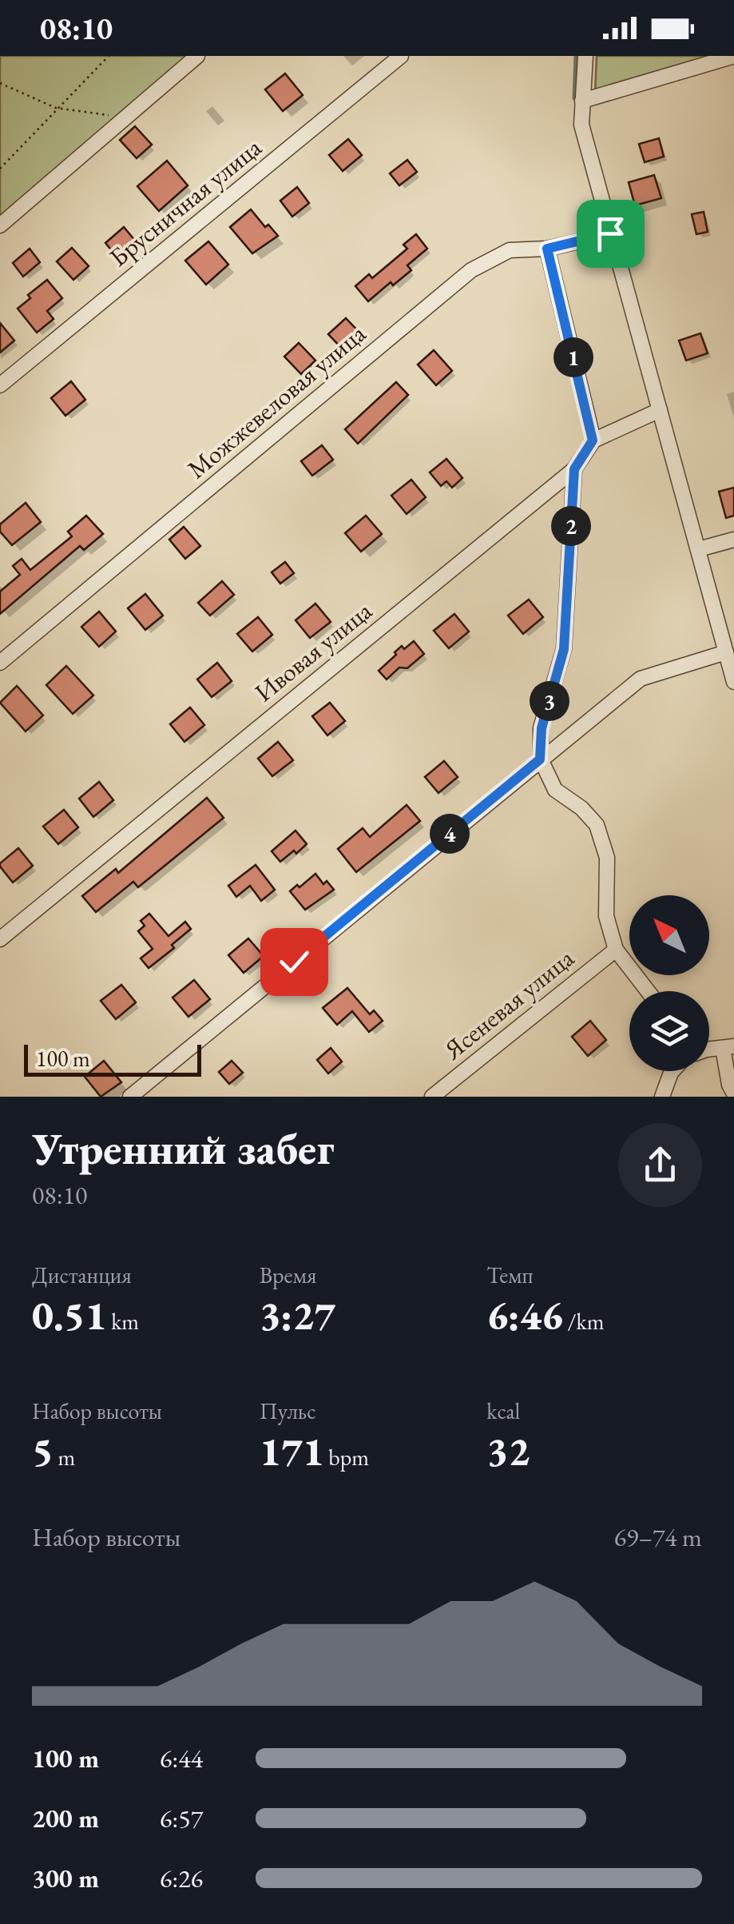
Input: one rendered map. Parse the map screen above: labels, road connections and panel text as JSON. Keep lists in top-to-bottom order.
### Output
{
  "streets": {
    "street": [
      "Брусничная улица",
      "Можжевеловая улица",
      "Ивовая улица",
      "Ясеневая улица"
    ]
  },
  "scale_bar": "100 m",
  "north": "top left",
  "page": {
    "status": "08:10",
    "pins": [
      "1",
      "2",
      "3",
      "4"
    ],
    "scale": "100 m",
    "heading": ["Утренний забег", "08:10"],
    "stats": [
      ["Дистанция", "0.51 km"],
      ["Время", "3:27"],
      ["Темп", "6:46 /km"],
      ["Набор высоты", "5 m"],
      ["Пульс", "171 bpm"],
      ["kcal", "32"]
    ],
    "chart": ["Набор высоты", "69–74 m"],
    "list": [
      {
        "name": "100 m",
        "note": "6:44"
      },
      {
        "name": "200 m",
        "note": "6:57"
      },
      {
        "name": "300 m",
        "note": "6:26"
      }
    ]
  }
}
